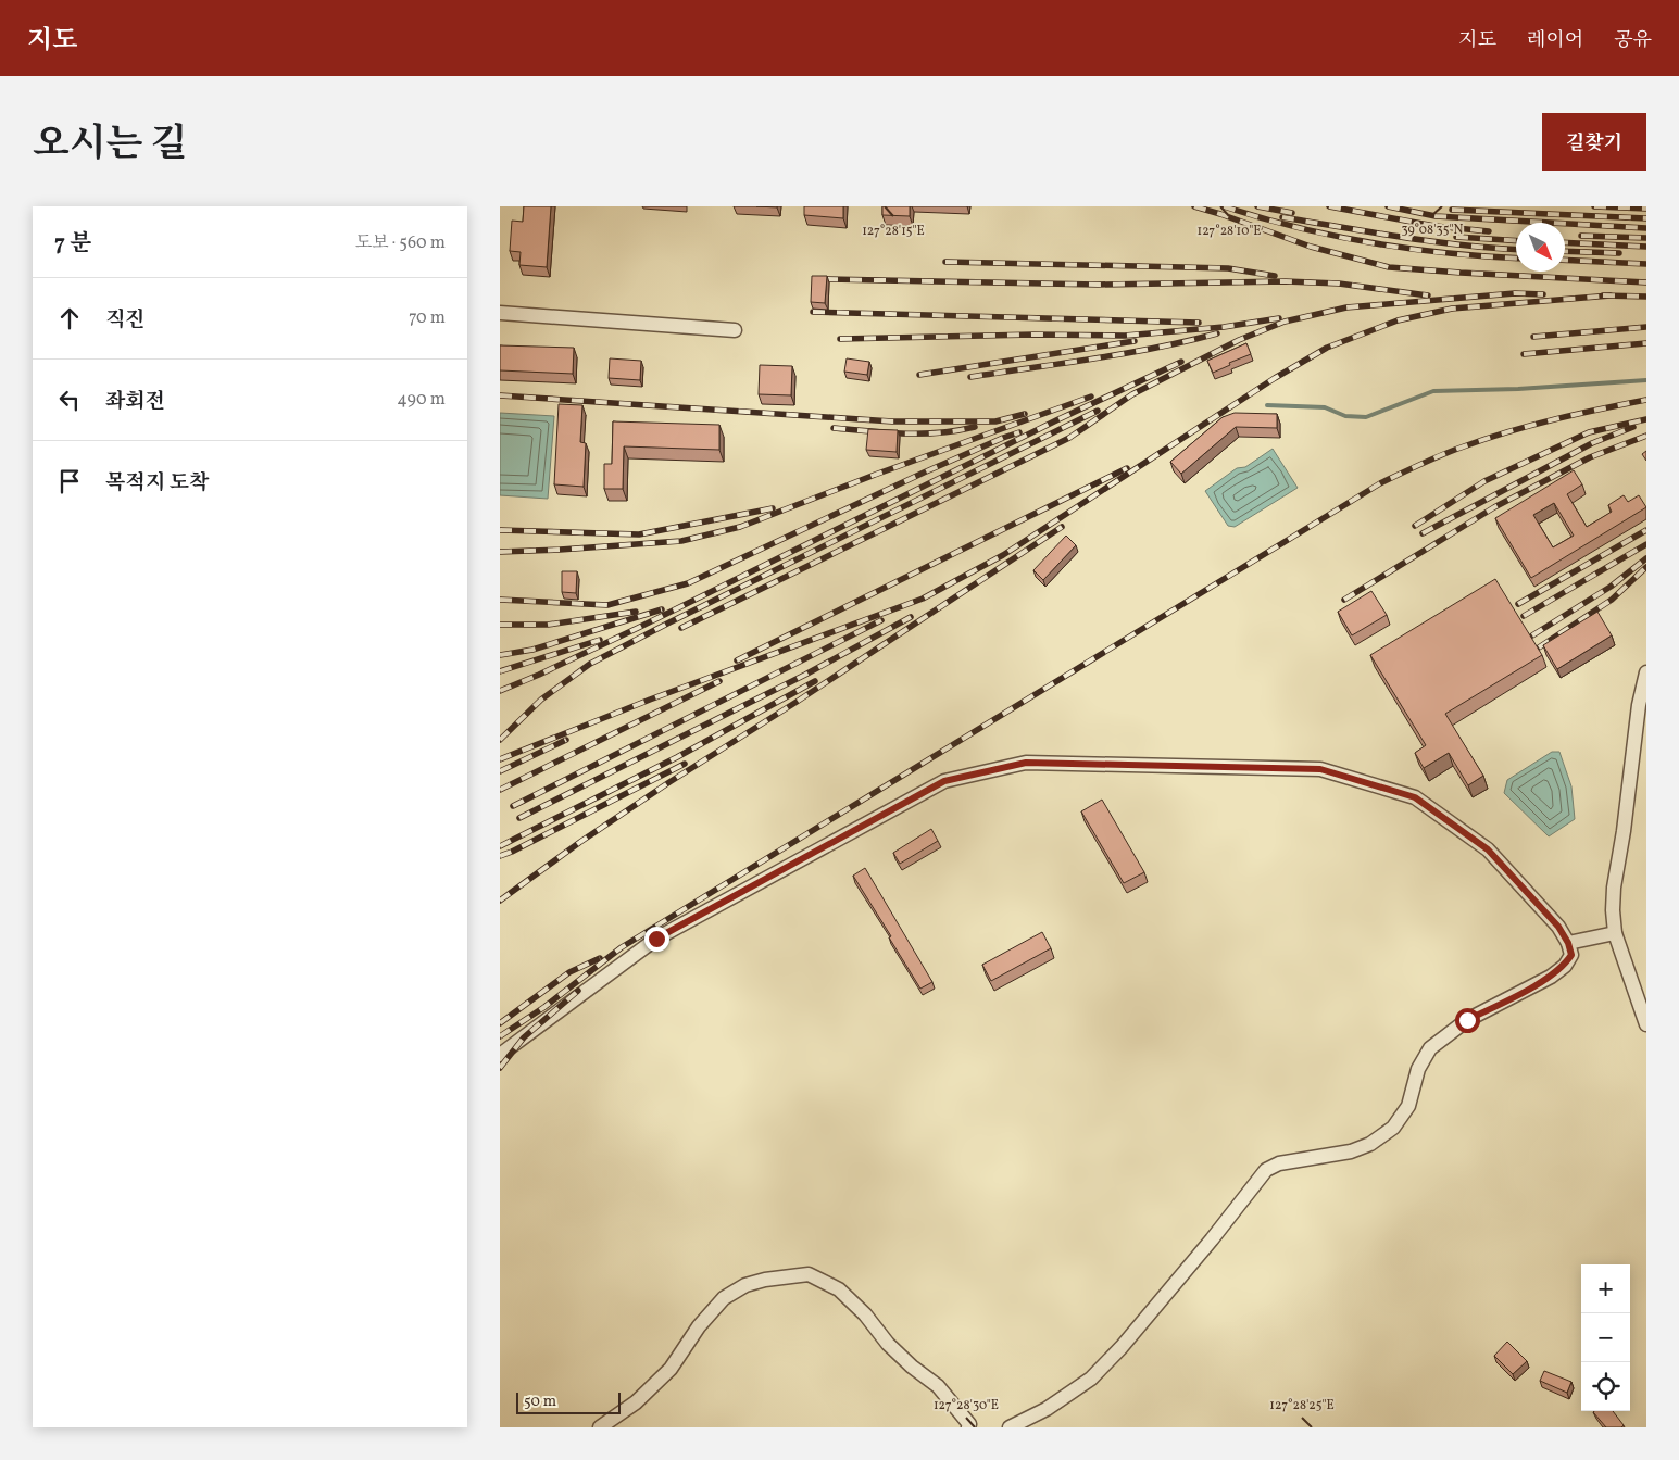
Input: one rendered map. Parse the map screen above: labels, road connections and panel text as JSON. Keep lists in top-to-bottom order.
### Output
{
  "scale_bar": "50 m",
  "north": "bottom right",
  "page": {
    "header": "지도",
    "nav": ["지도", "레이어", "공유"],
    "title": "오시는 길",
    "buttons": "길찾기",
    "heading": ["7 분", "도보 · 560 m"],
    "list": [
      ["직진", "70 m"],
      ["좌회전", "490 m"],
      "목적지 도착"
    ],
    "map_buttons": ["+", "−"],
    "scale": "50 m"
  },
  "coordinates": [
    "39°08'35\"N",
    "127°28'15\"E",
    "127°28'10\"E",
    "127°28'30\"E",
    "127°28'25\"E"
  ]
}
